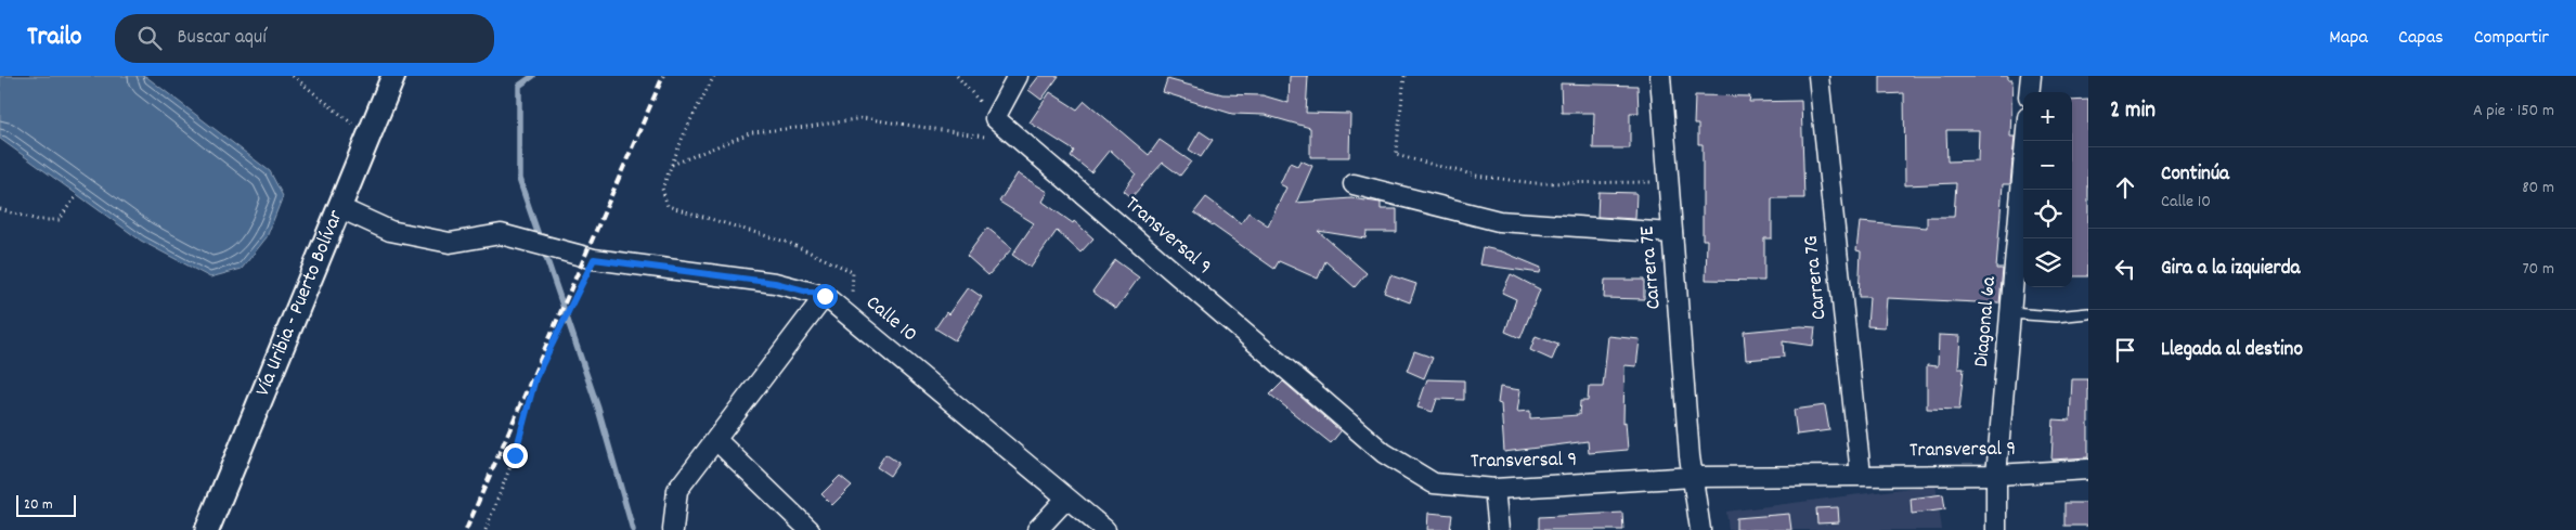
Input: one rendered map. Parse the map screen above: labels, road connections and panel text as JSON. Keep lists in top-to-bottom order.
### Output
{
  "streets": {
    "street": [
      "Transversal 9",
      "Carrera 7E",
      "Carrera 7G",
      "Vía Uribia - Puerto Bolívar",
      "Calle 10",
      "Diagonal 6a"
    ]
  },
  "crossings": [
    ["Transversal 9", "Carrera 7E"],
    ["Transversal 9", "Carrera 7G"],
    ["Transversal 9", "Diagonal 6a"],
    ["Vía Uribia - Puerto Bolívar", "Calle 10"]
  ],
  "scale_bar": "20 m",
  "page": {
    "header": "Trailo",
    "search": "Buscar aquí",
    "nav": ["Mapa", "Capas", "Compartir"],
    "heading": ["2 min", "A pie · 150 m"],
    "map_buttons": ["+", "−"],
    "list": [
      ["Continúa", "Calle 10", "80 m"],
      ["Gira a la izquierda", "70 m"],
      "Llegada al destino"
    ],
    "scale": "20 m"
  }
}
